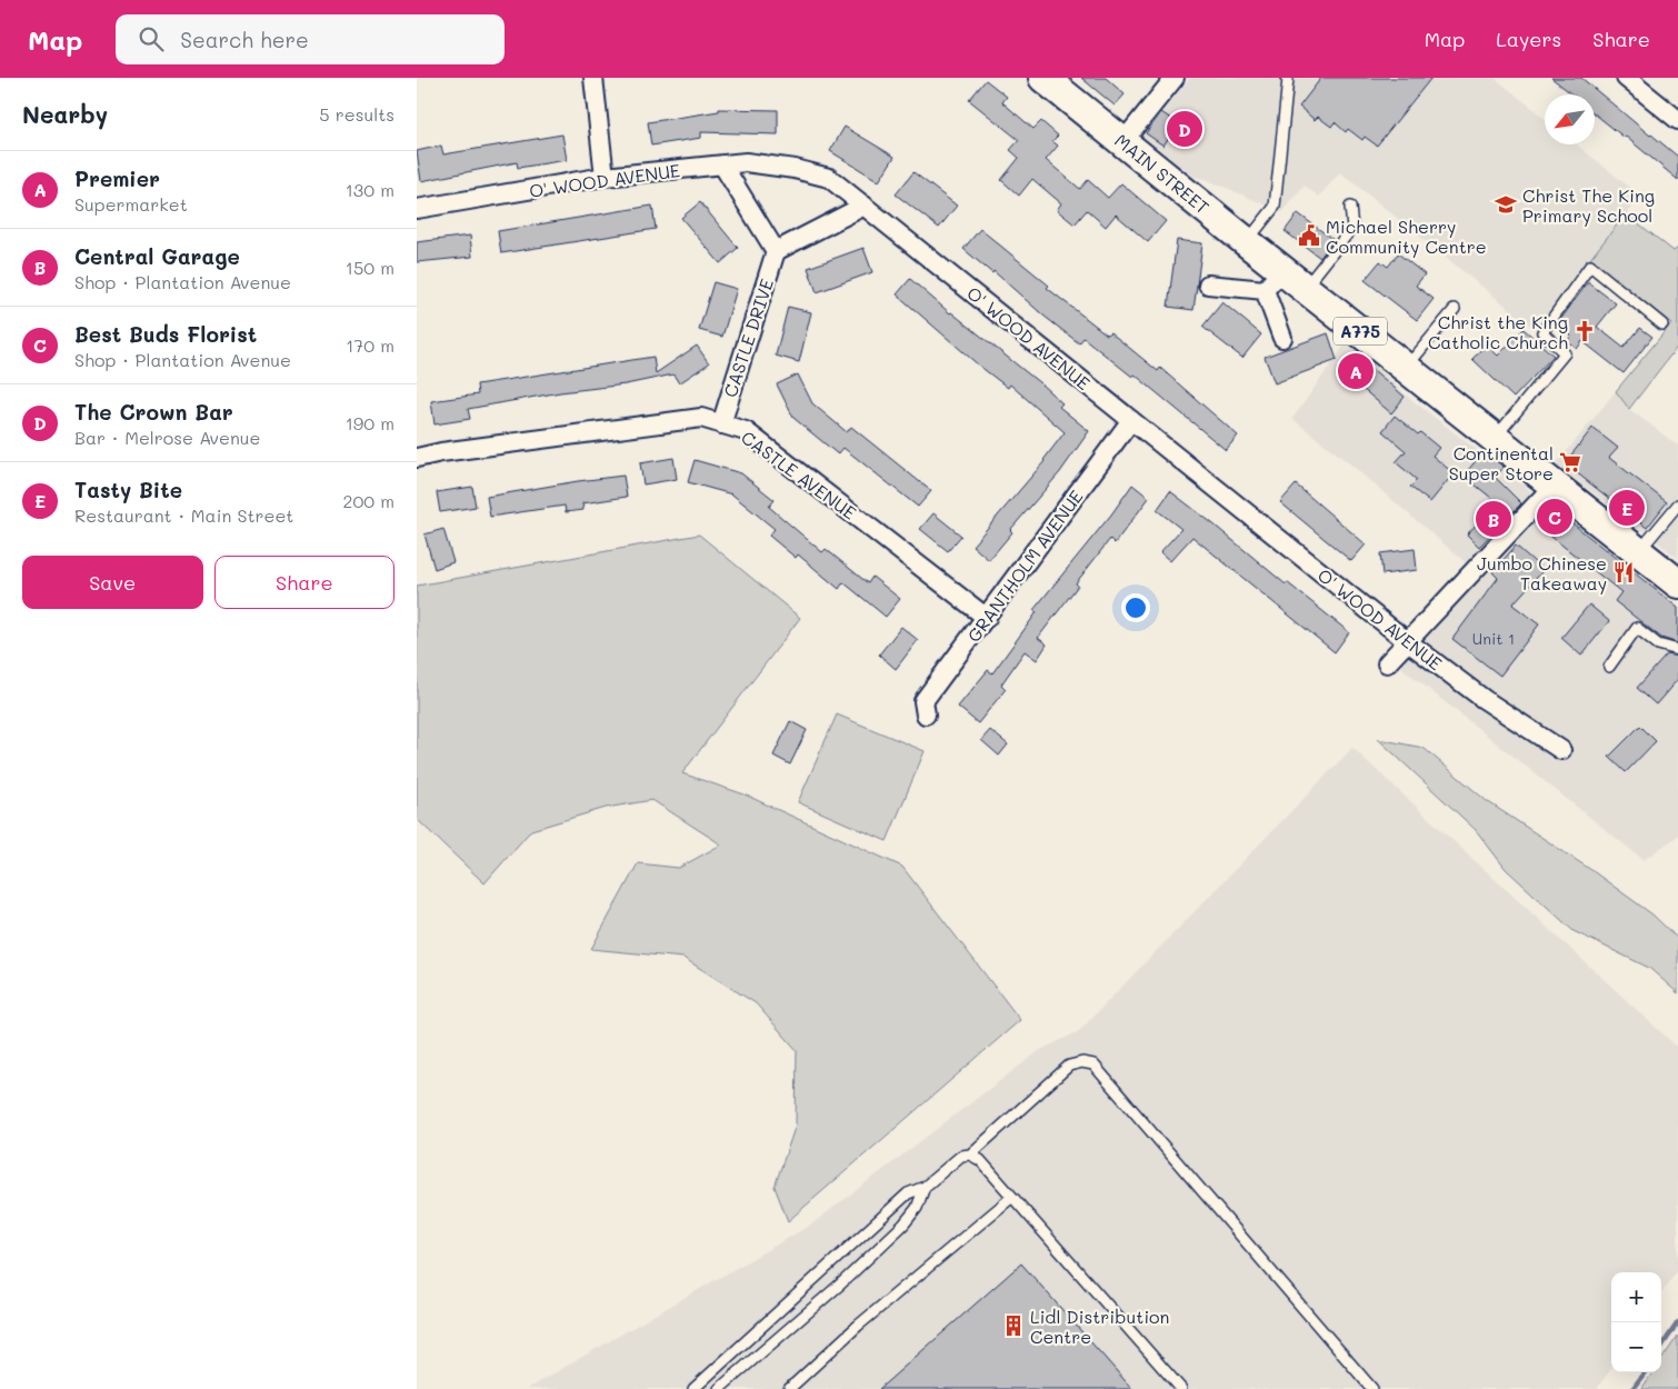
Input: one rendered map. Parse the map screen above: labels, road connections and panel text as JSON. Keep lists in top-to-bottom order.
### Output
{
  "streets": {
    "main road": ["MAIN STREET", "A775"],
    "street": [
      "O' WOOD AVENUE",
      "CASTLE DRIVE",
      "CASTLE AVENUE",
      "GRANTHOLM AVENUE"
    ]
  },
  "crossings": [
    ["O' WOOD AVENUE", "GRANTHOLM AVENUE"],
    ["CASTLE DRIVE", "CASTLE AVENUE"],
    ["CASTLE AVENUE", "GRANTHOLM AVENUE"]
  ],
  "places": {
    "school or university": ["Christ The King Primary School"],
    "public building": ["Michael Sherry Community Centre"],
    "church": ["Christ the King Catholic Church"],
    "supermarket": ["Continental Super Store"],
    "restaurant": ["Jumbo Chinese Takeaway"],
    "building": ["Lidl Distribution Centre"]
  },
  "house_numbers": ["Unit 1"],
  "north": "bottom left",
  "page": {
    "header": "Map",
    "search": "Search here",
    "nav": ["Map", "Layers", "Share"],
    "heading": ["Nearby", "5 results"],
    "pins": [
      "D",
      "A",
      "E",
      "C",
      "B"
    ],
    "list": [
      {
        "mark": "A",
        "name": "Premier",
        "note": "Supermarket",
        "value": "130 m"
      },
      {
        "mark": "B",
        "name": "Central Garage",
        "note": "Shop · Plantation Avenue",
        "value": "150 m"
      },
      {
        "mark": "C",
        "name": "Best Buds Florist",
        "note": "Shop · Plantation Avenue",
        "value": "170 m"
      },
      {
        "mark": "D",
        "name": "The Crown Bar",
        "note": "Bar · Melrose Avenue",
        "value": "190 m"
      },
      {
        "mark": "E",
        "name": "Tasty Bite",
        "note": "Restaurant · Main Street",
        "value": "200 m"
      }
    ],
    "buttons": ["Save", "Share"],
    "map_buttons": ["+", "−"]
  }
}
